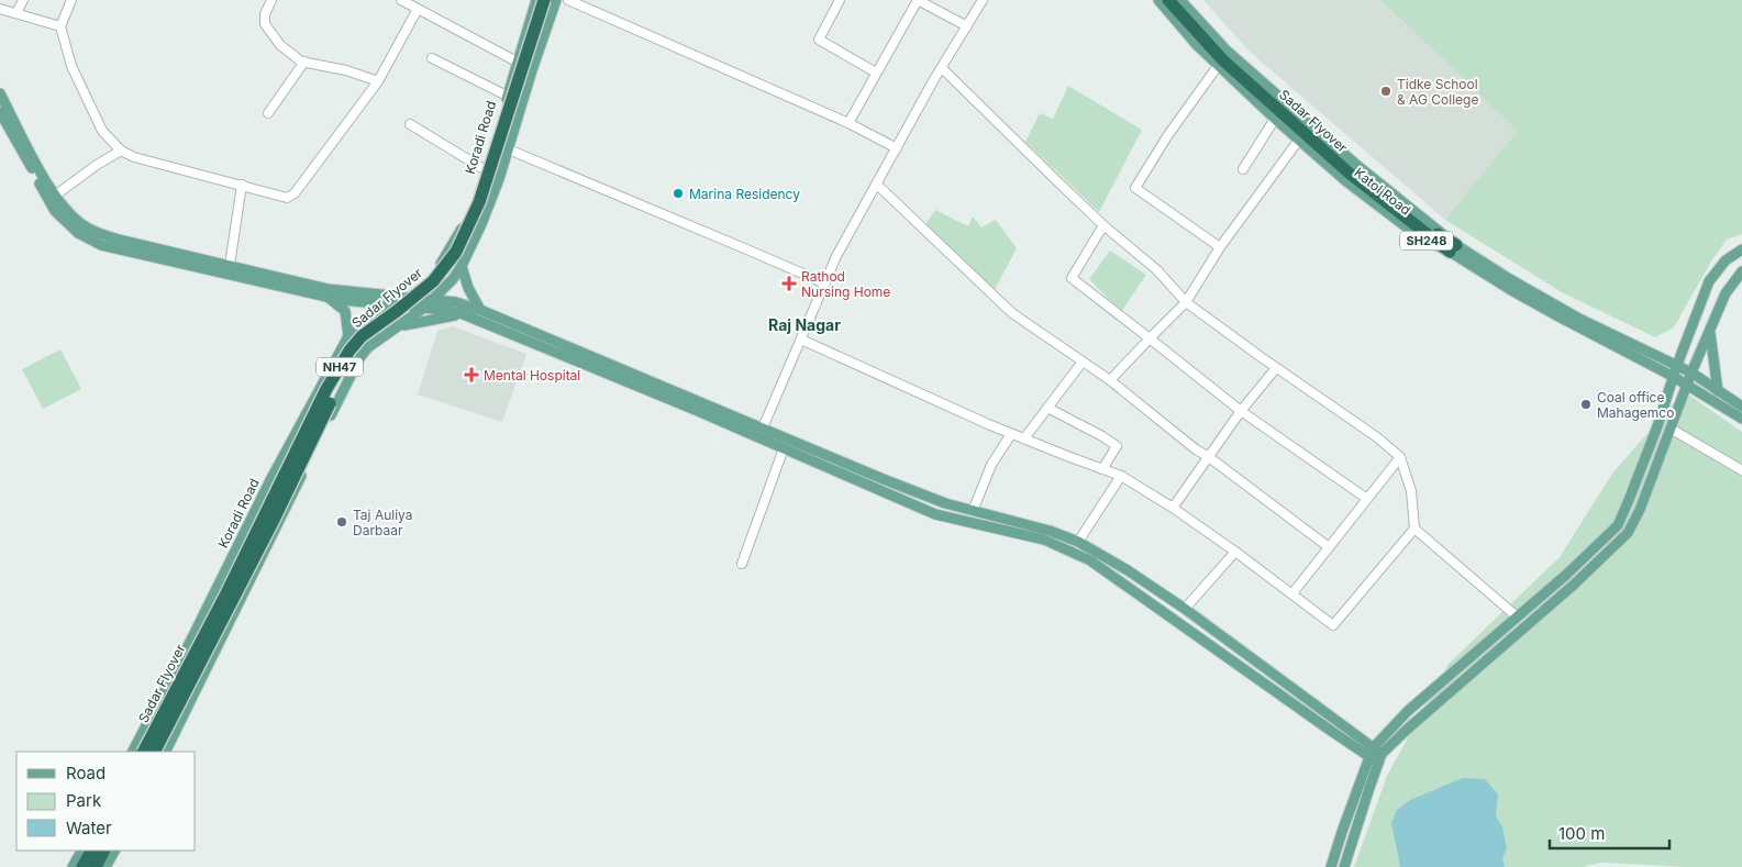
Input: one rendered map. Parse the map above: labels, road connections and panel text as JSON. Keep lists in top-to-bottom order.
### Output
{
  "streets": {
    "highway": ["Sadar Flyover", "NH47"],
    "main road": ["Koradi Road", "Katol Road", "SH248"]
  },
  "crossings": [
    ["Sadar Flyover", "Katol Road"],
    ["Koradi Road", "NH47"]
  ],
  "districts": ["Raj Nagar"],
  "places": {
    "other": [
      "Tidke School & AG College",
      "Marina Residency",
      "Coal office Mahagemco",
      "Taj Auliya Darbaar"
    ],
    "health": ["Rathod Nursing Home", "Mental Hospital"]
  },
  "legend": ["Road", "Park", "Water"],
  "scale_bar": "100 m"
}
